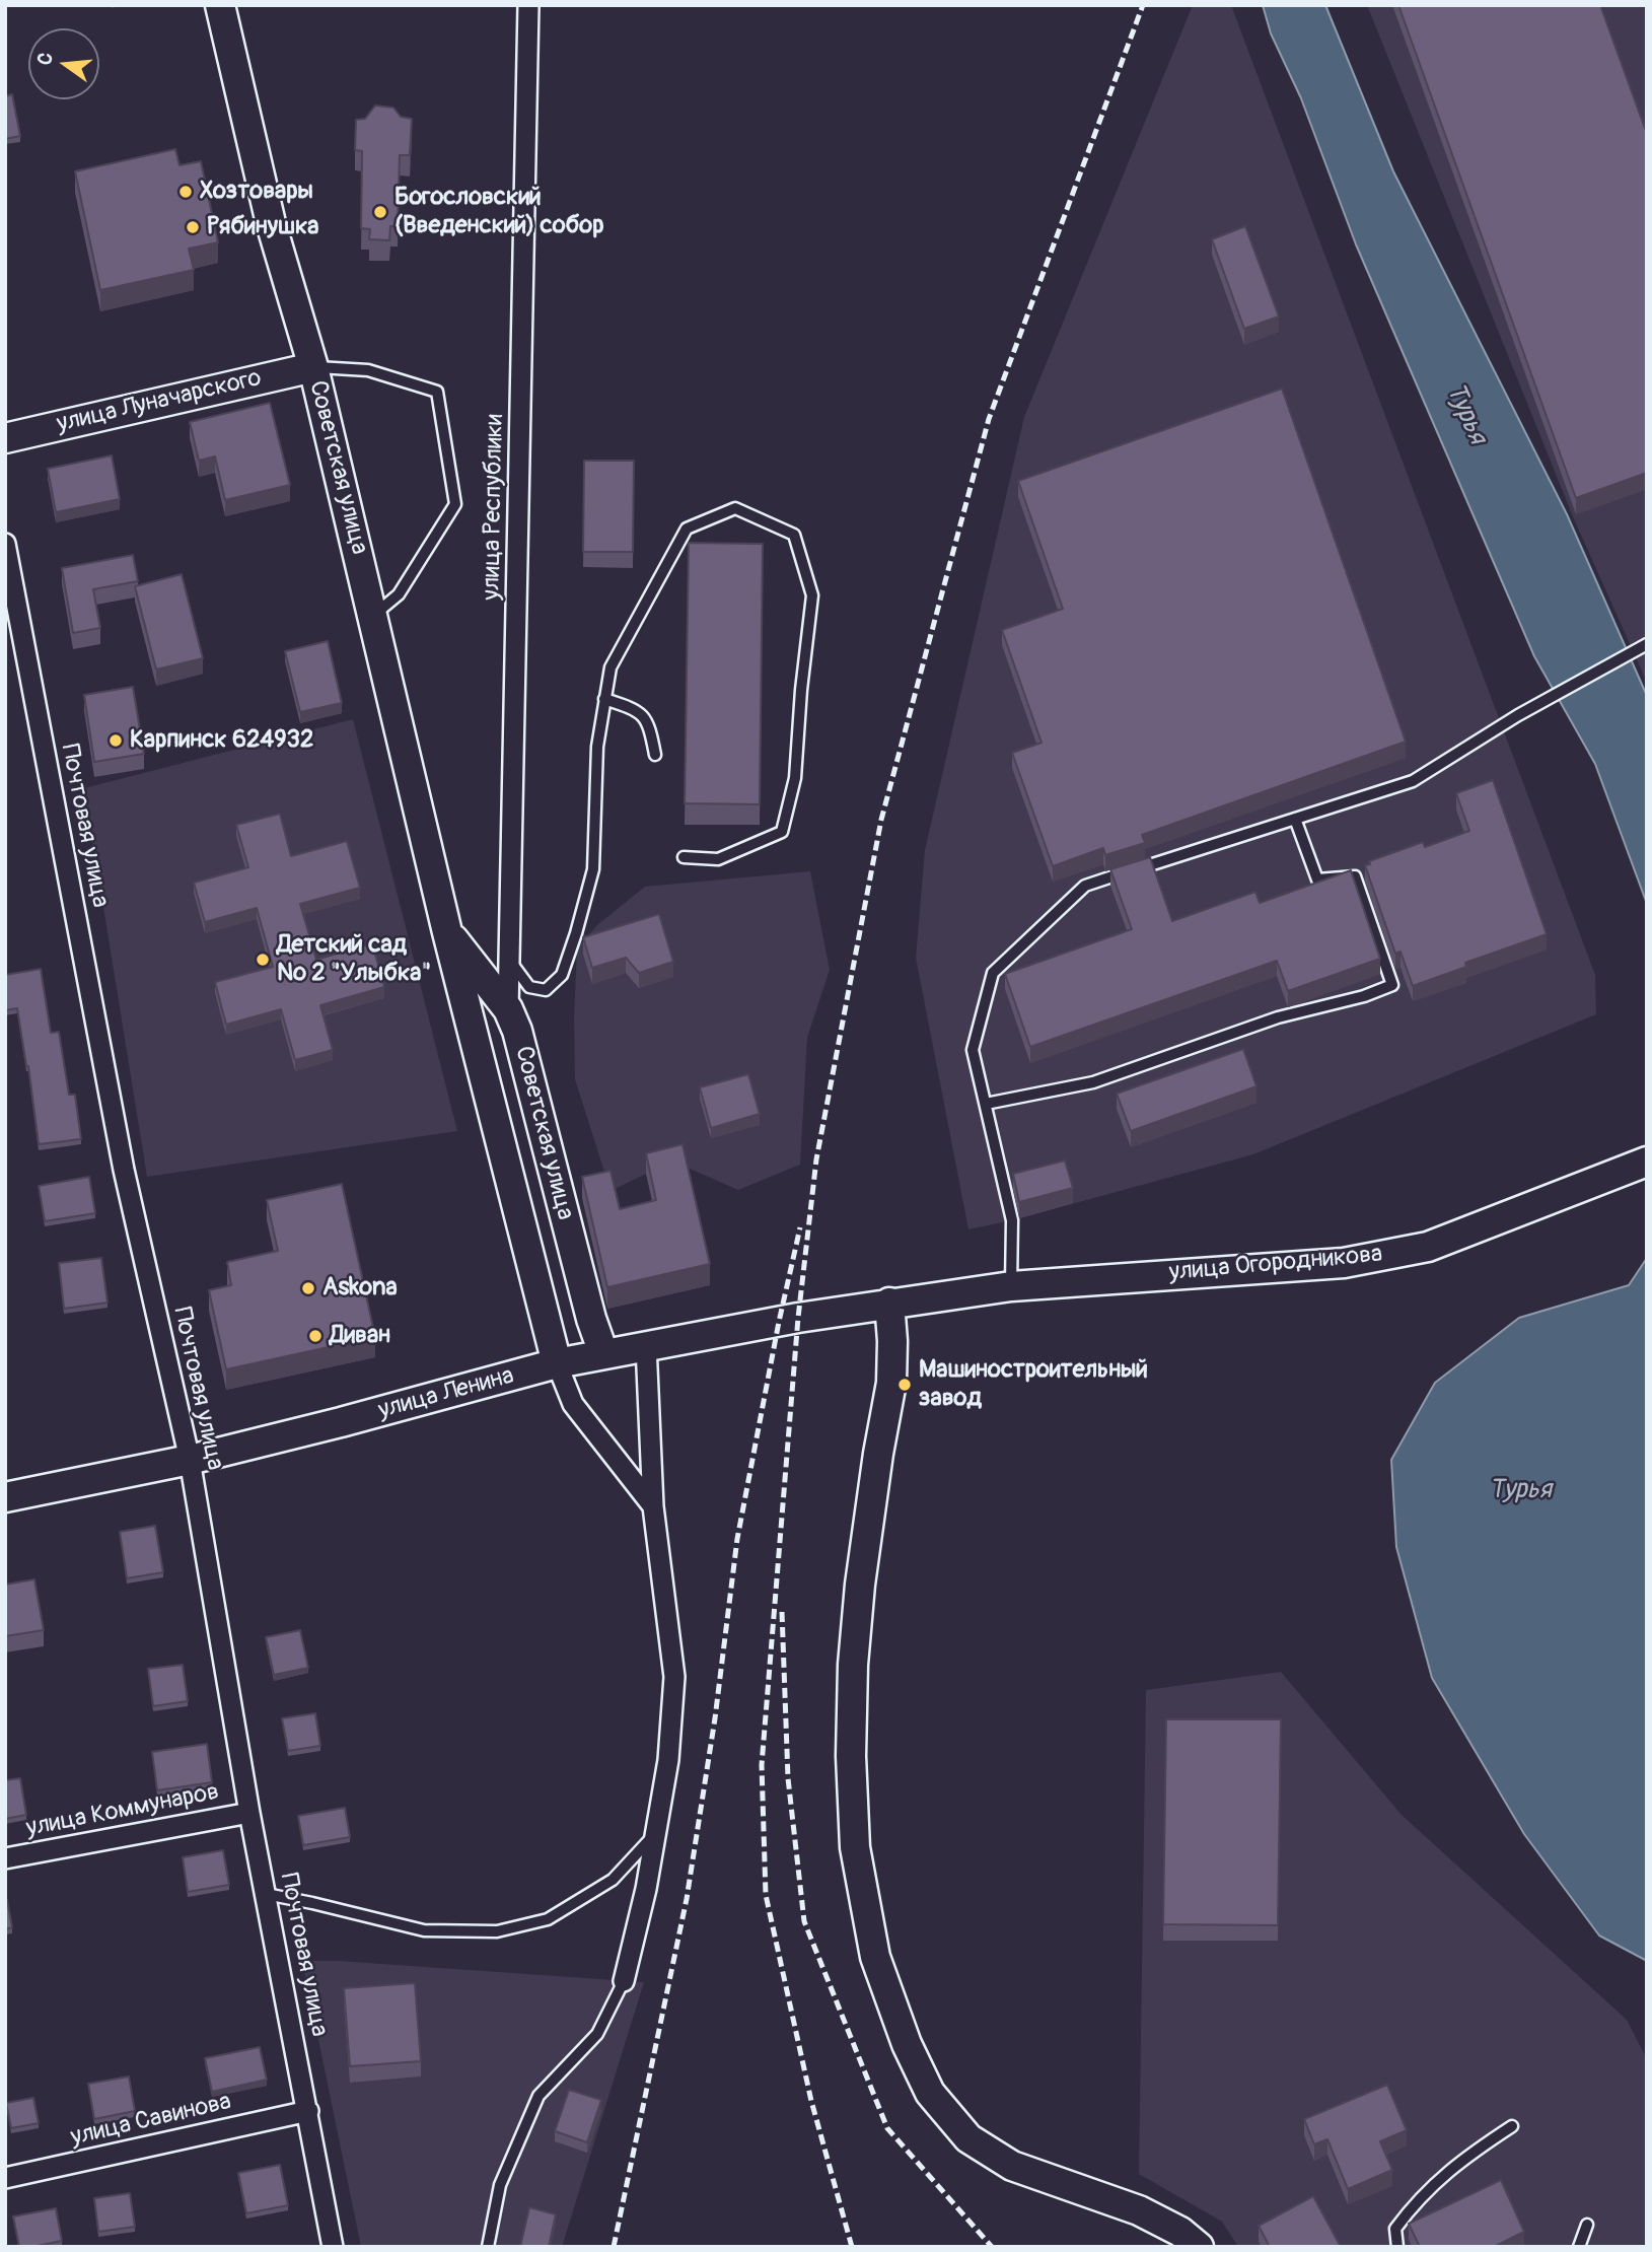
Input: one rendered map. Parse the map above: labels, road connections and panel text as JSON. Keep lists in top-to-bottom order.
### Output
{
  "streets": {
    "street": [
      "улица Луначарского",
      "Советская улица",
      "улица Республики",
      "Почтовая улица",
      "улица Огородникова",
      "улица Ленина",
      "улица Коммунаров",
      "улица Савинова"
    ]
  },
  "crossings": [
    ["улица Луначарского", "Советская улица"],
    ["Советская улица", "улица Республики"],
    ["Советская улица", "улица Ленина"],
    ["Почтовая улица", "улица Ленина"],
    ["Почтовая улица", "улица Коммунаров"],
    ["Почтовая улица", "улица Савинова"],
    ["улица Огородникова", "улица Ленина"]
  ],
  "water": ["Турья"],
  "places": [
    "Хозтовары",
    "Богословский (Введенский) собор",
    "Рябинушка",
    "Карпинск 624932",
    "Детский сад № 2 \"Улыбка\"",
    "Askona",
    "Диван",
    "Машиностроительный завод"
  ],
  "north": "left"
}
